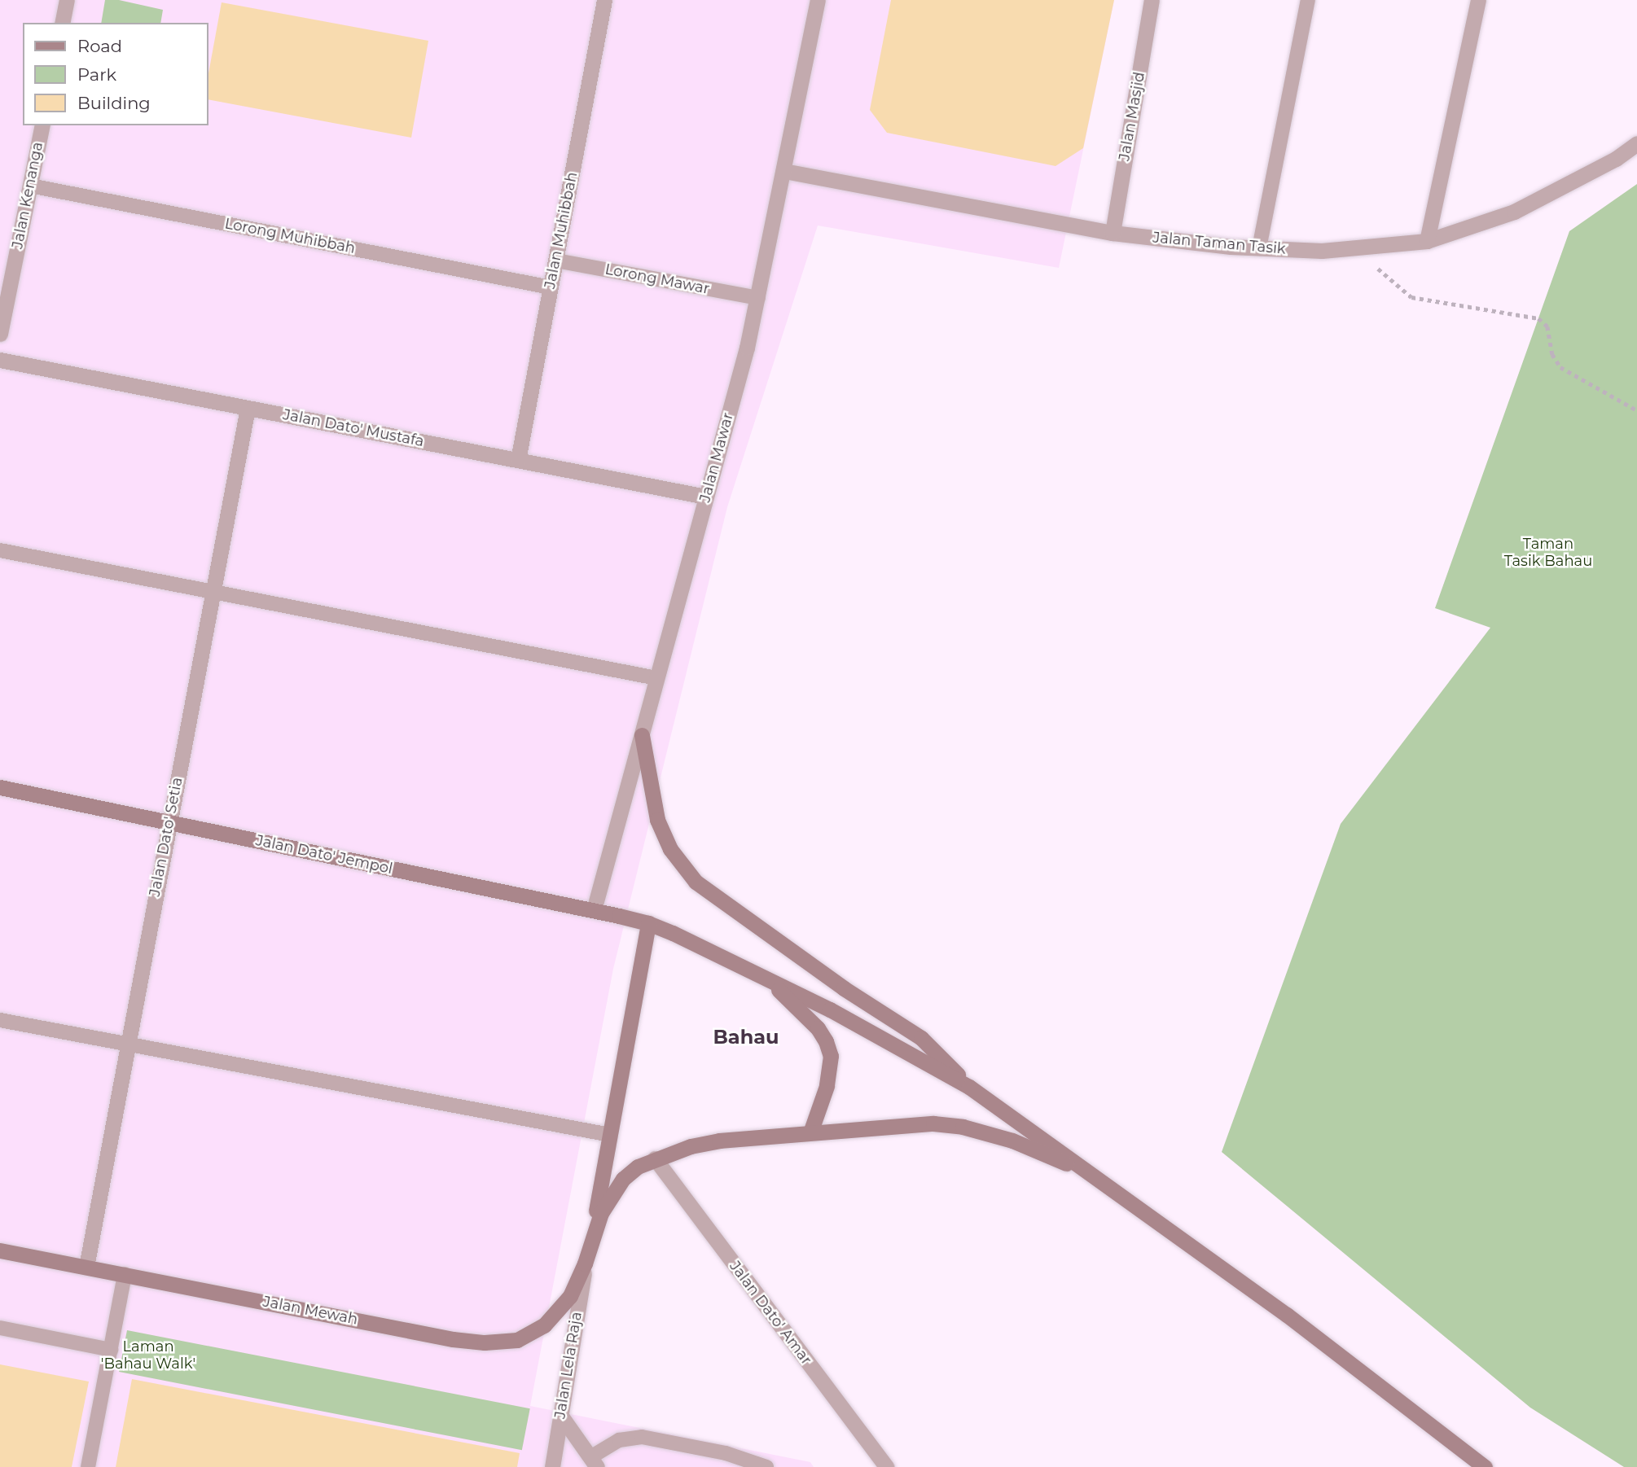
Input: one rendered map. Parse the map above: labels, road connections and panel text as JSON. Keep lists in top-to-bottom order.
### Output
{
  "streets": {
    "main road": ["Jalan Dato' Jempol", "Jalan Mewah"],
    "street": [
      "Jalan Masjid",
      "Jalan Kenanga",
      "Jalan Muhibbah",
      "Jalan Taman Tasik",
      "Jalan Dato' Mustafa",
      "Jalan Mawar",
      "Jalan Dato' Setia",
      "Jalan Dato' Amar",
      "Jalan Lela Raja"
    ],
    "lane": ["Lorong Muhibbah", "Lorong Mawar"]
  },
  "crossings": [
    ["Jalan Masjid", "Jalan Taman Tasik"],
    ["Jalan Kenanga", "Lorong Muhibbah"],
    ["Jalan Muhibbah", "Lorong Muhibbah"],
    ["Jalan Muhibbah", "Lorong Mawar"],
    ["Jalan Muhibbah", "Jalan Dato' Mustafa"],
    ["Jalan Taman Tasik", "Jalan Mawar"],
    ["Lorong Mawar", "Jalan Mawar"],
    ["Jalan Dato' Mustafa", "Jalan Mawar"],
    ["Jalan Dato' Mustafa", "Jalan Dato' Setia"],
    ["Jalan Mawar", "Jalan Dato' Jempol"],
    ["Jalan Dato' Setia", "Jalan Dato' Jempol"],
    ["Jalan Dato' Setia", "Jalan Mewah"],
    ["Jalan Mewah", "Jalan Lela Raja"]
  ],
  "districts": ["Bahau"],
  "parks": ["Taman Tasik Bahau", "Laman 'Bahau Walk'"],
  "legend": ["Road", "Park", "Building"]
}
